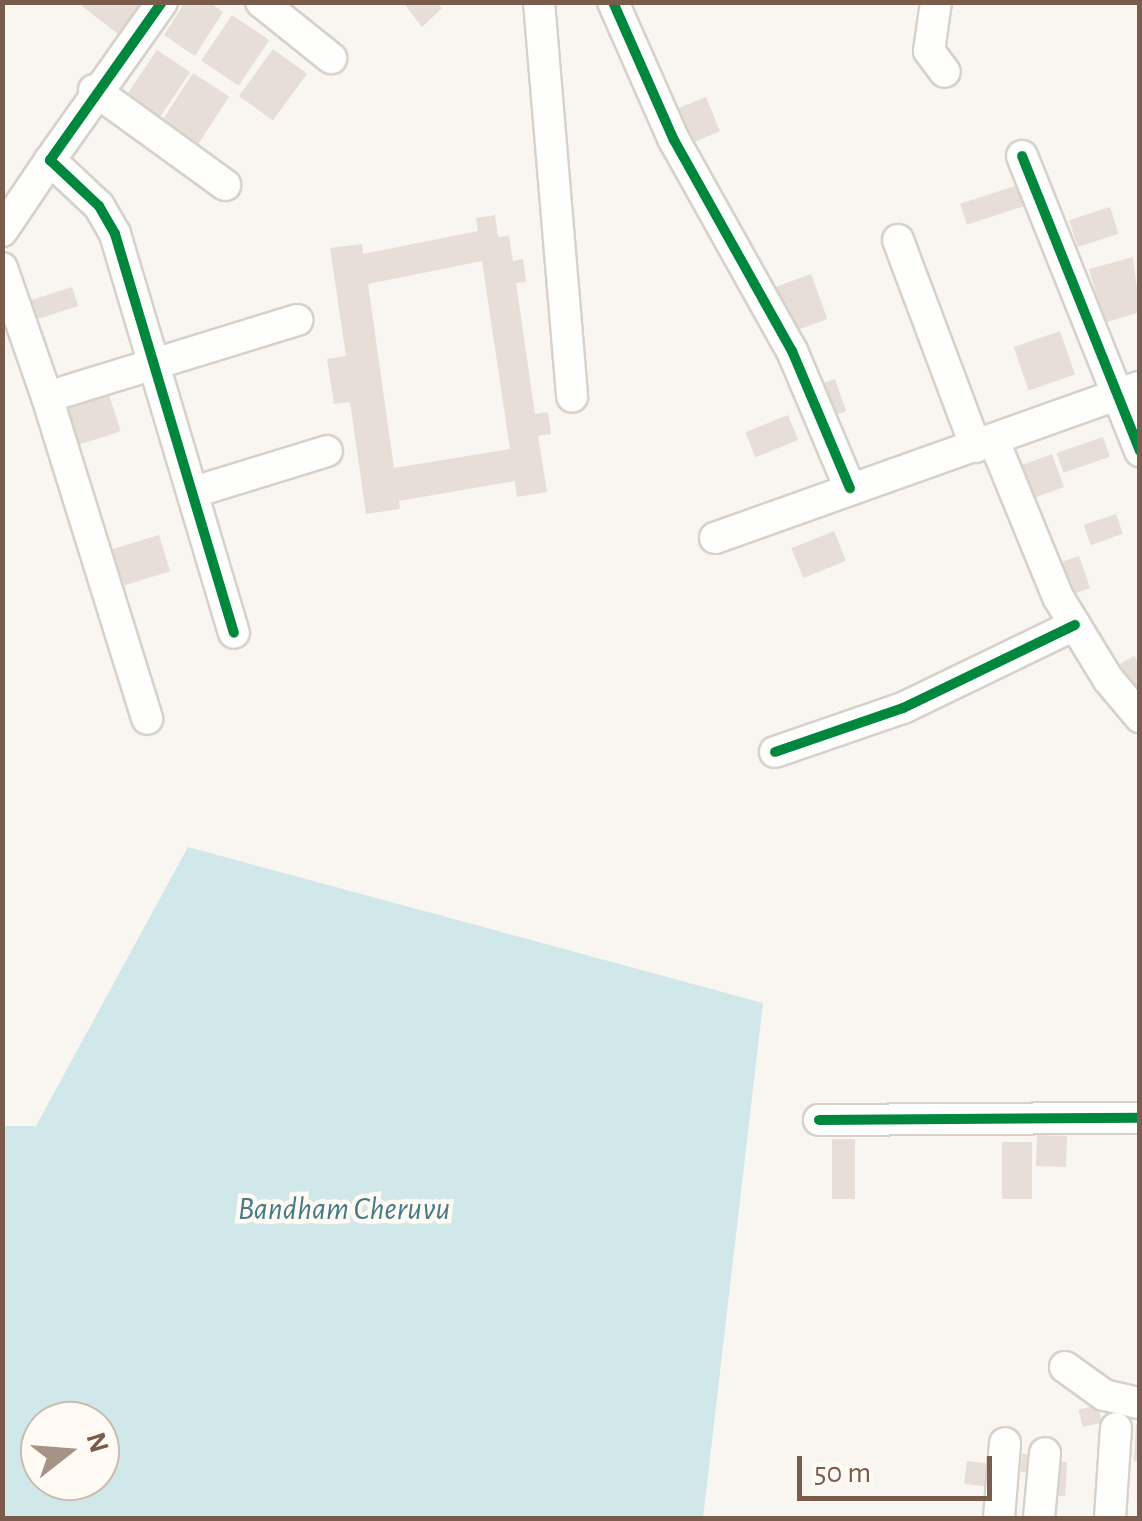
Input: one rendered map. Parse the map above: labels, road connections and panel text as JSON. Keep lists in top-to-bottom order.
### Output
{
  "water": ["Bandham Cheruvu"],
  "scale_bar": "50 m",
  "north": "right"
}
